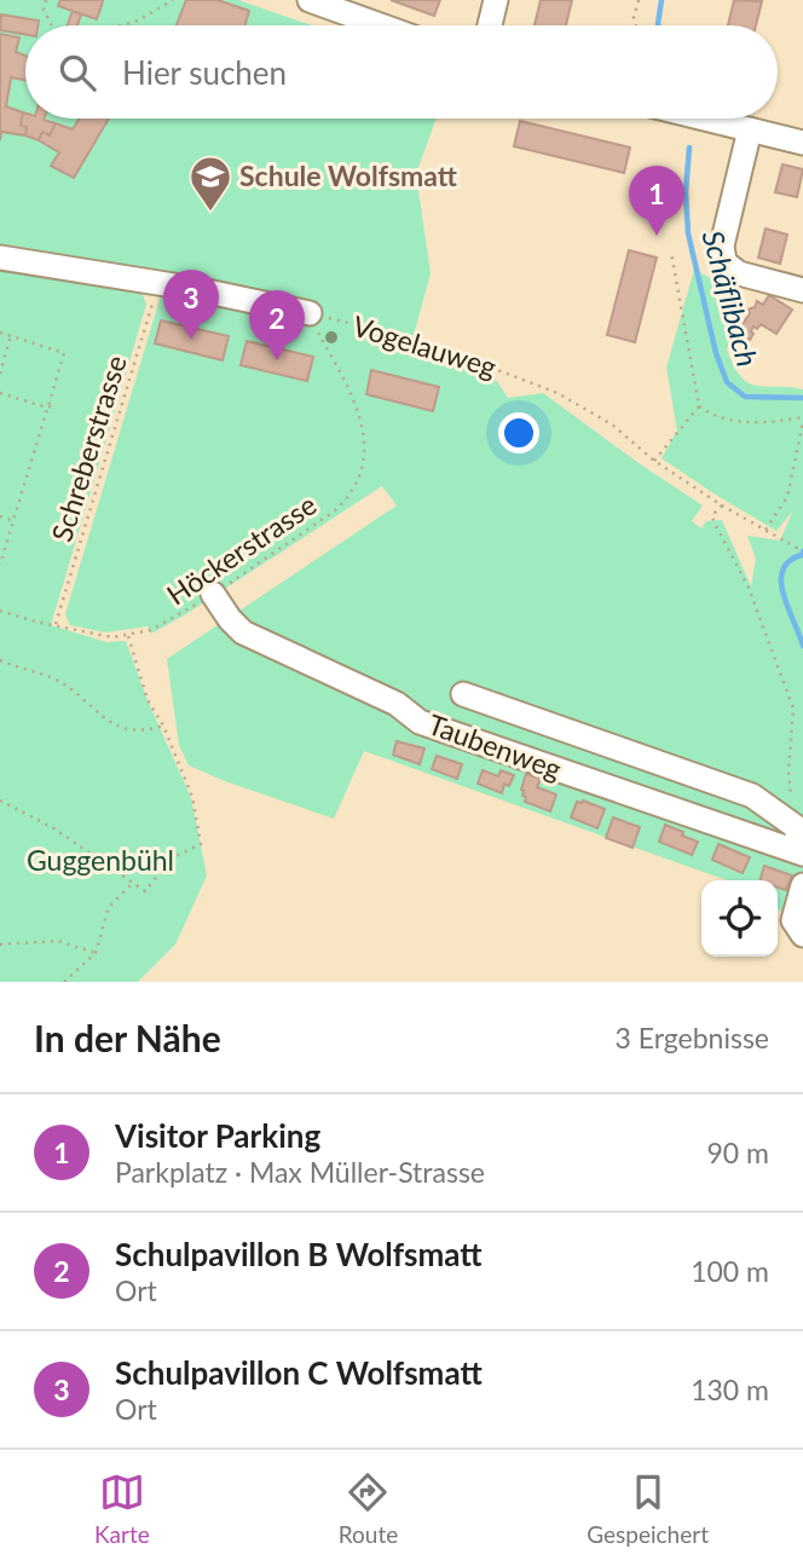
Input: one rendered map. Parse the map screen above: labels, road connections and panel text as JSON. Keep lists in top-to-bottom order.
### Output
{
  "streets": {
    "street": ["Taubenweg"],
    "path": ["Vogelauweg", "Schreberstrasse", "Höckerstrasse"]
  },
  "crossings": [
    ["Vogelauweg", "Höckerstrasse"],
    ["Schreberstrasse", "Höckerstrasse"],
    ["Höckerstrasse", "Taubenweg"]
  ],
  "water": ["Schäflibach"],
  "parks": ["Guggenbühl"],
  "places": {
    "school or university": ["Schule Wolfsmatt"]
  },
  "page": {
    "search": "Hier suchen",
    "pins": ["1", "3", "2"],
    "heading": ["In der Nähe", "3 Ergebnisse"],
    "list": [
      {
        "mark": "1",
        "name": "Visitor Parking",
        "note": "Parkplatz · Max Müller-Strasse",
        "value": "90 m"
      },
      {
        "mark": "2",
        "name": "Schulpavillon B Wolfsmatt",
        "note": "Ort",
        "value": "100 m"
      },
      {
        "mark": "3",
        "name": "Schulpavillon C Wolfsmatt",
        "note": "Ort",
        "value": "130 m"
      }
    ],
    "nav": ["Karte", "Route", "Gespeichert"]
  }
}
